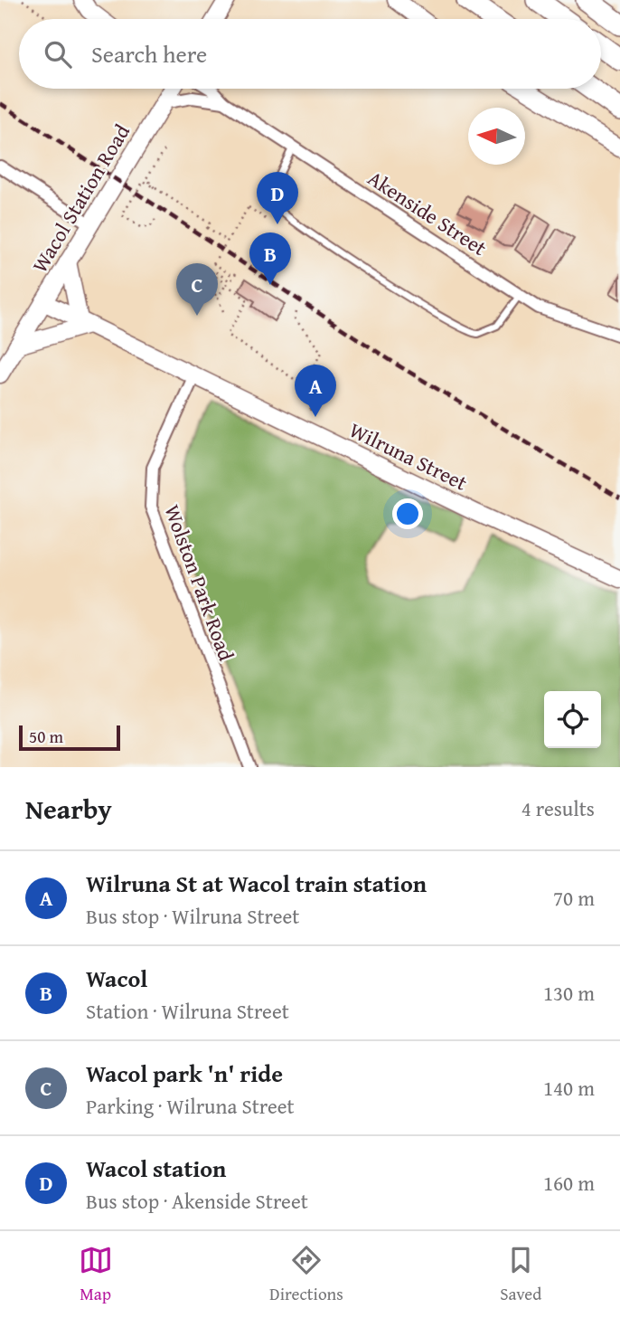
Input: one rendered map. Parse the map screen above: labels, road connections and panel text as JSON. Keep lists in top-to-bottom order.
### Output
{
  "streets": {
    "main road": ["Wacol Station Road", "Wilruna Street"],
    "street": ["Akenside Street", "Wolston Park Road"]
  },
  "crossings": [
    ["Wacol Station Road", "Akenside Street"],
    ["Wacol Station Road", "Wilruna Street"],
    ["Wilruna Street", "Wolston Park Road"]
  ],
  "scale_bar": "50 m",
  "north": "left",
  "page": {
    "search": "Search here",
    "pins": [
      "D",
      "B",
      "C",
      "A"
    ],
    "scale": "50 m",
    "heading": ["Nearby", "4 results"],
    "list": [
      {
        "mark": "A",
        "name": "Wilruna St at Wacol train station",
        "note": "Bus stop · Wilruna Street",
        "value": "70 m"
      },
      {
        "mark": "B",
        "name": "Wacol",
        "note": "Station · Wilruna Street",
        "value": "130 m"
      },
      {
        "mark": "C",
        "name": "Wacol park 'n' ride",
        "note": "Parking · Wilruna Street",
        "value": "140 m"
      },
      {
        "mark": "D",
        "name": "Wacol station",
        "note": "Bus stop · Akenside Street",
        "value": "160 m"
      }
    ],
    "nav": ["Map", "Directions", "Saved"]
  }
}
